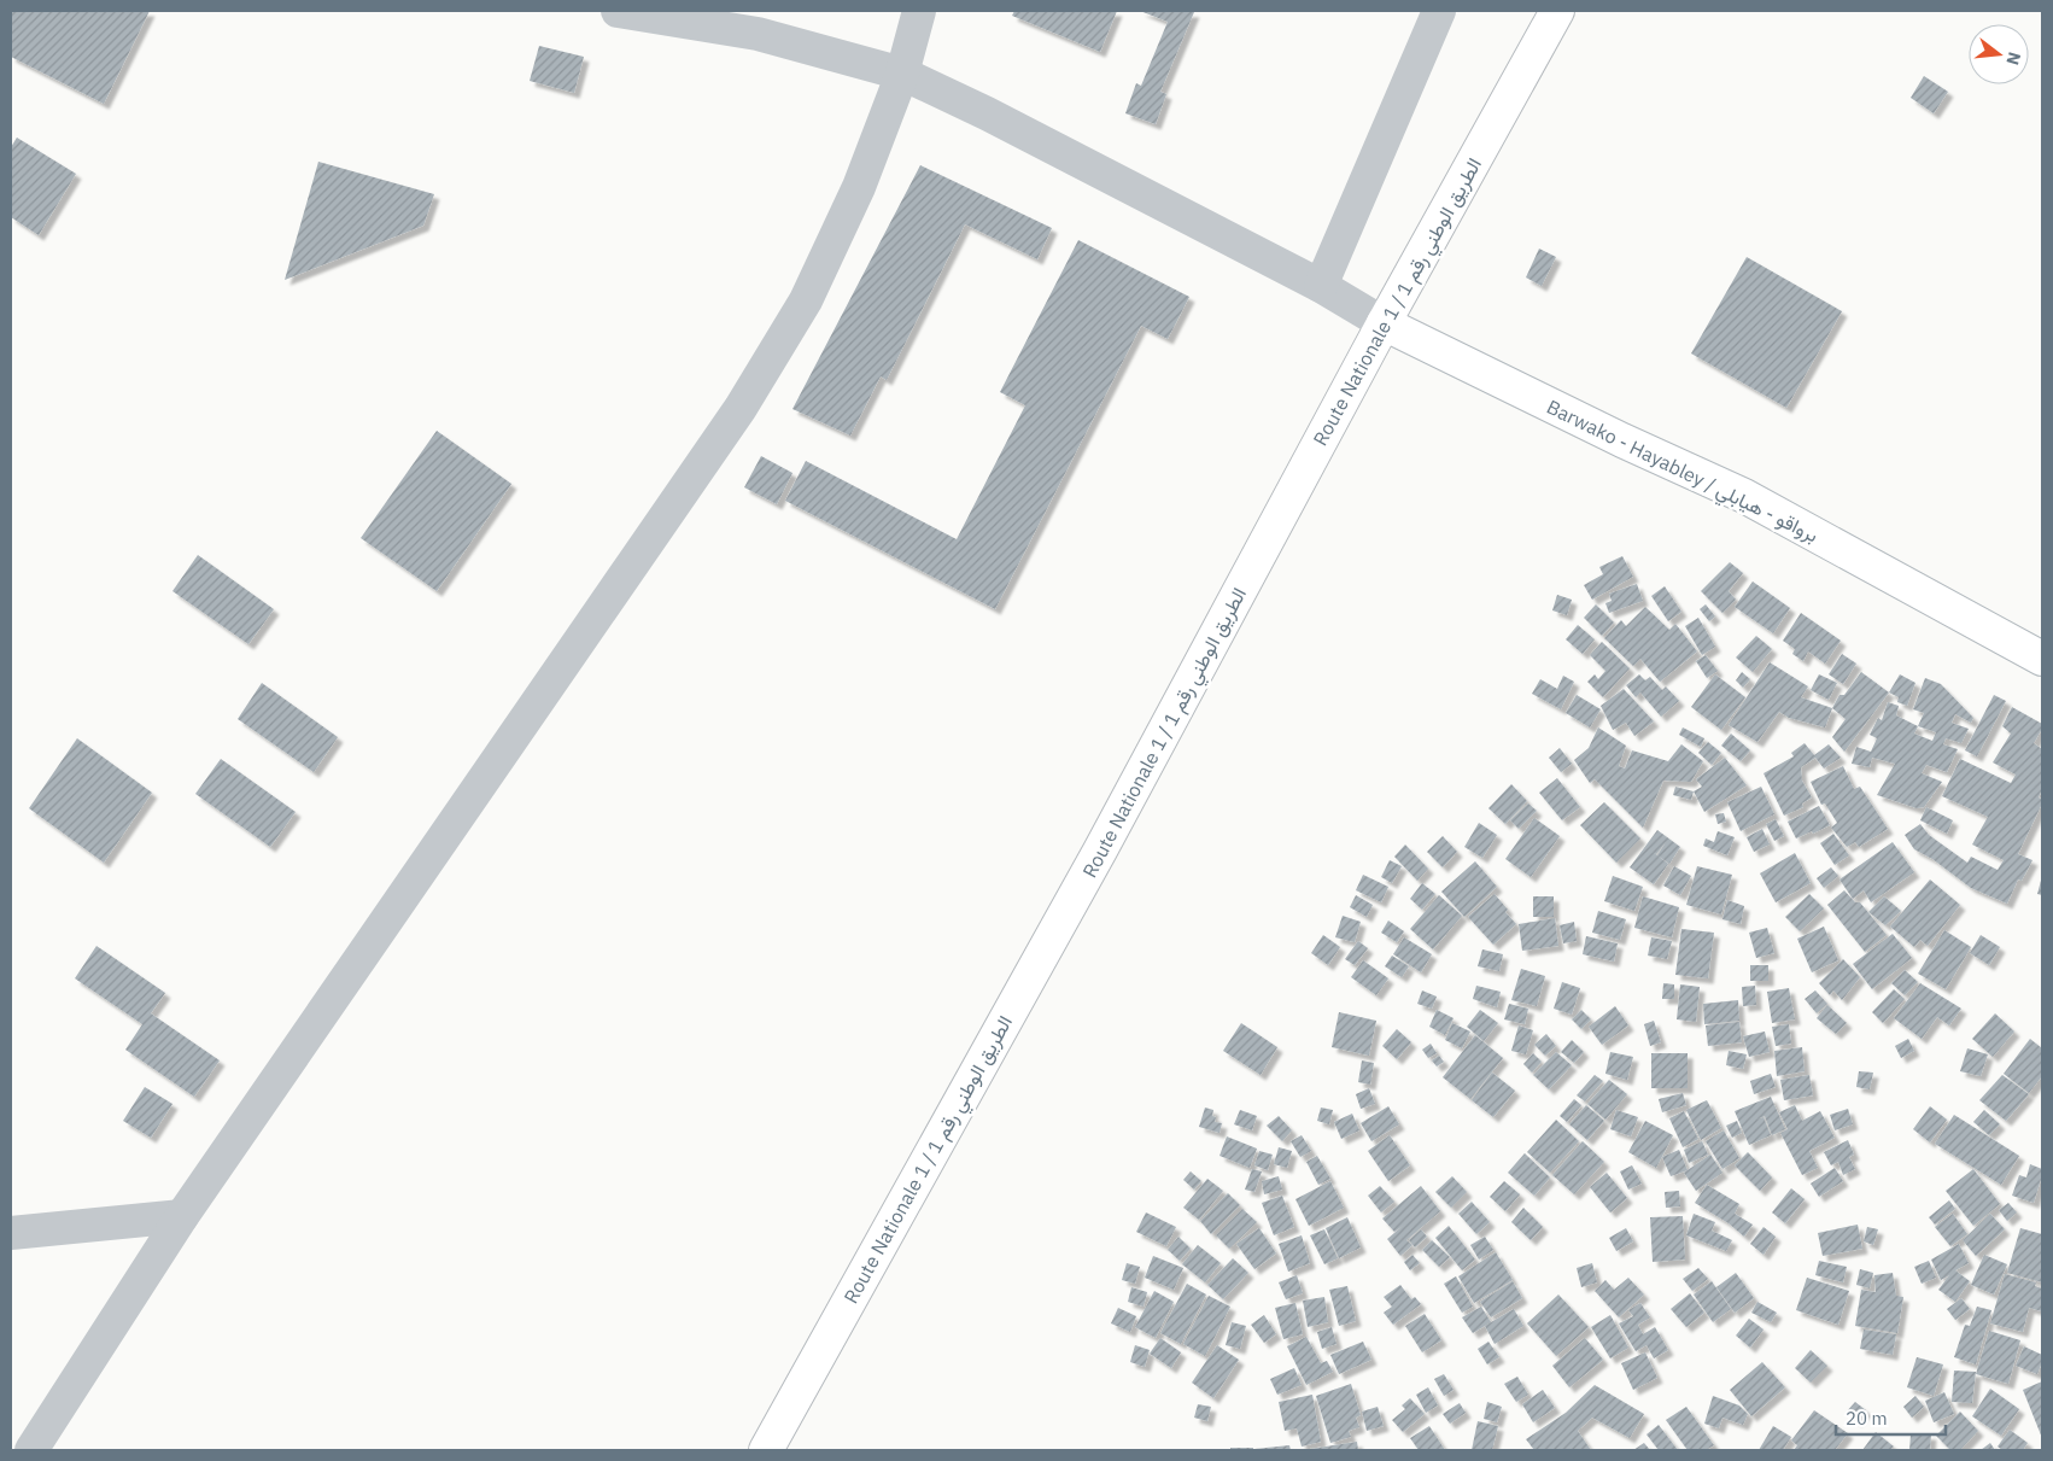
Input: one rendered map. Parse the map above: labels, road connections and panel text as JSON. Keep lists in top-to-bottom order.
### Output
{
  "streets": {
    "main road": ["Route Nationale 1 / الطريق الوطني رقم 1", "Barwako - Hayabley / برواقو - هيابلي"]
  },
  "crossings": [
    ["Route Nationale 1 / الطريق الوطني رقم 1", "Barwako - Hayabley / برواقو - هيابلي"]
  ],
  "scale_bar": "20 m",
  "north": "right"
}
